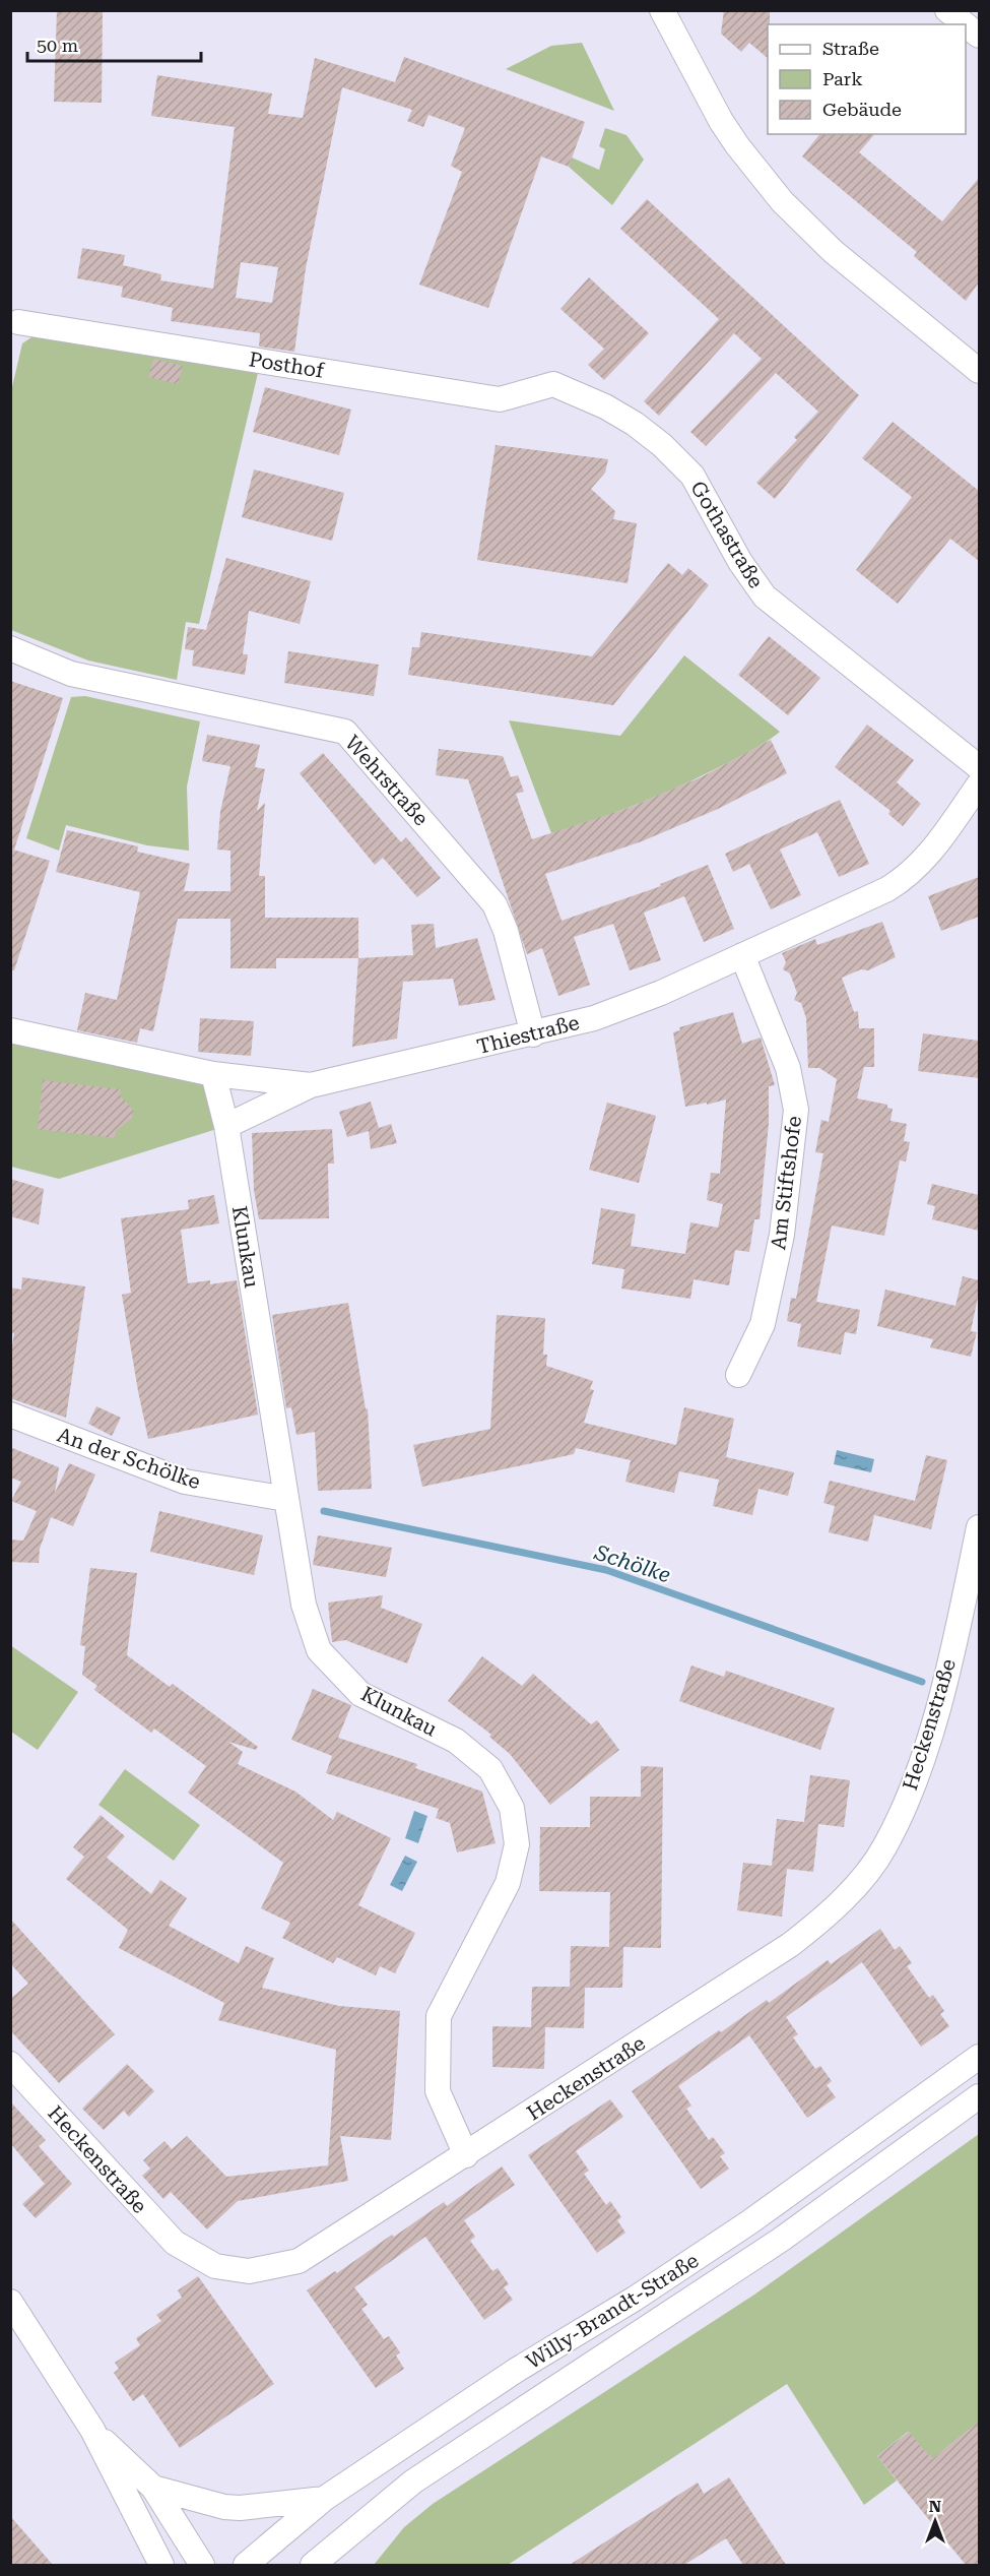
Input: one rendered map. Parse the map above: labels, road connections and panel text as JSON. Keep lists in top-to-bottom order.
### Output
{
  "streets": {
    "street": [
      "Posthof",
      "Gothastraße",
      "Wehrstraße",
      "Thiestraße",
      "Am Stiftshofe",
      "Klunkau",
      "An der Schölke",
      "Heckenstraße",
      "Willy-Brandt-Straße"
    ]
  },
  "crossings": [
    ["Posthof", "Gothastraße"],
    ["Wehrstraße", "Thiestraße"],
    ["Thiestraße", "Am Stiftshofe"],
    ["Thiestraße", "Klunkau"],
    ["Klunkau", "An der Schölke"],
    ["Klunkau", "Heckenstraße"]
  ],
  "water": ["Schölke"],
  "legend": ["Straße", "Park", "Gebäude"],
  "scale_bar": "50 m",
  "north": "top"
}
